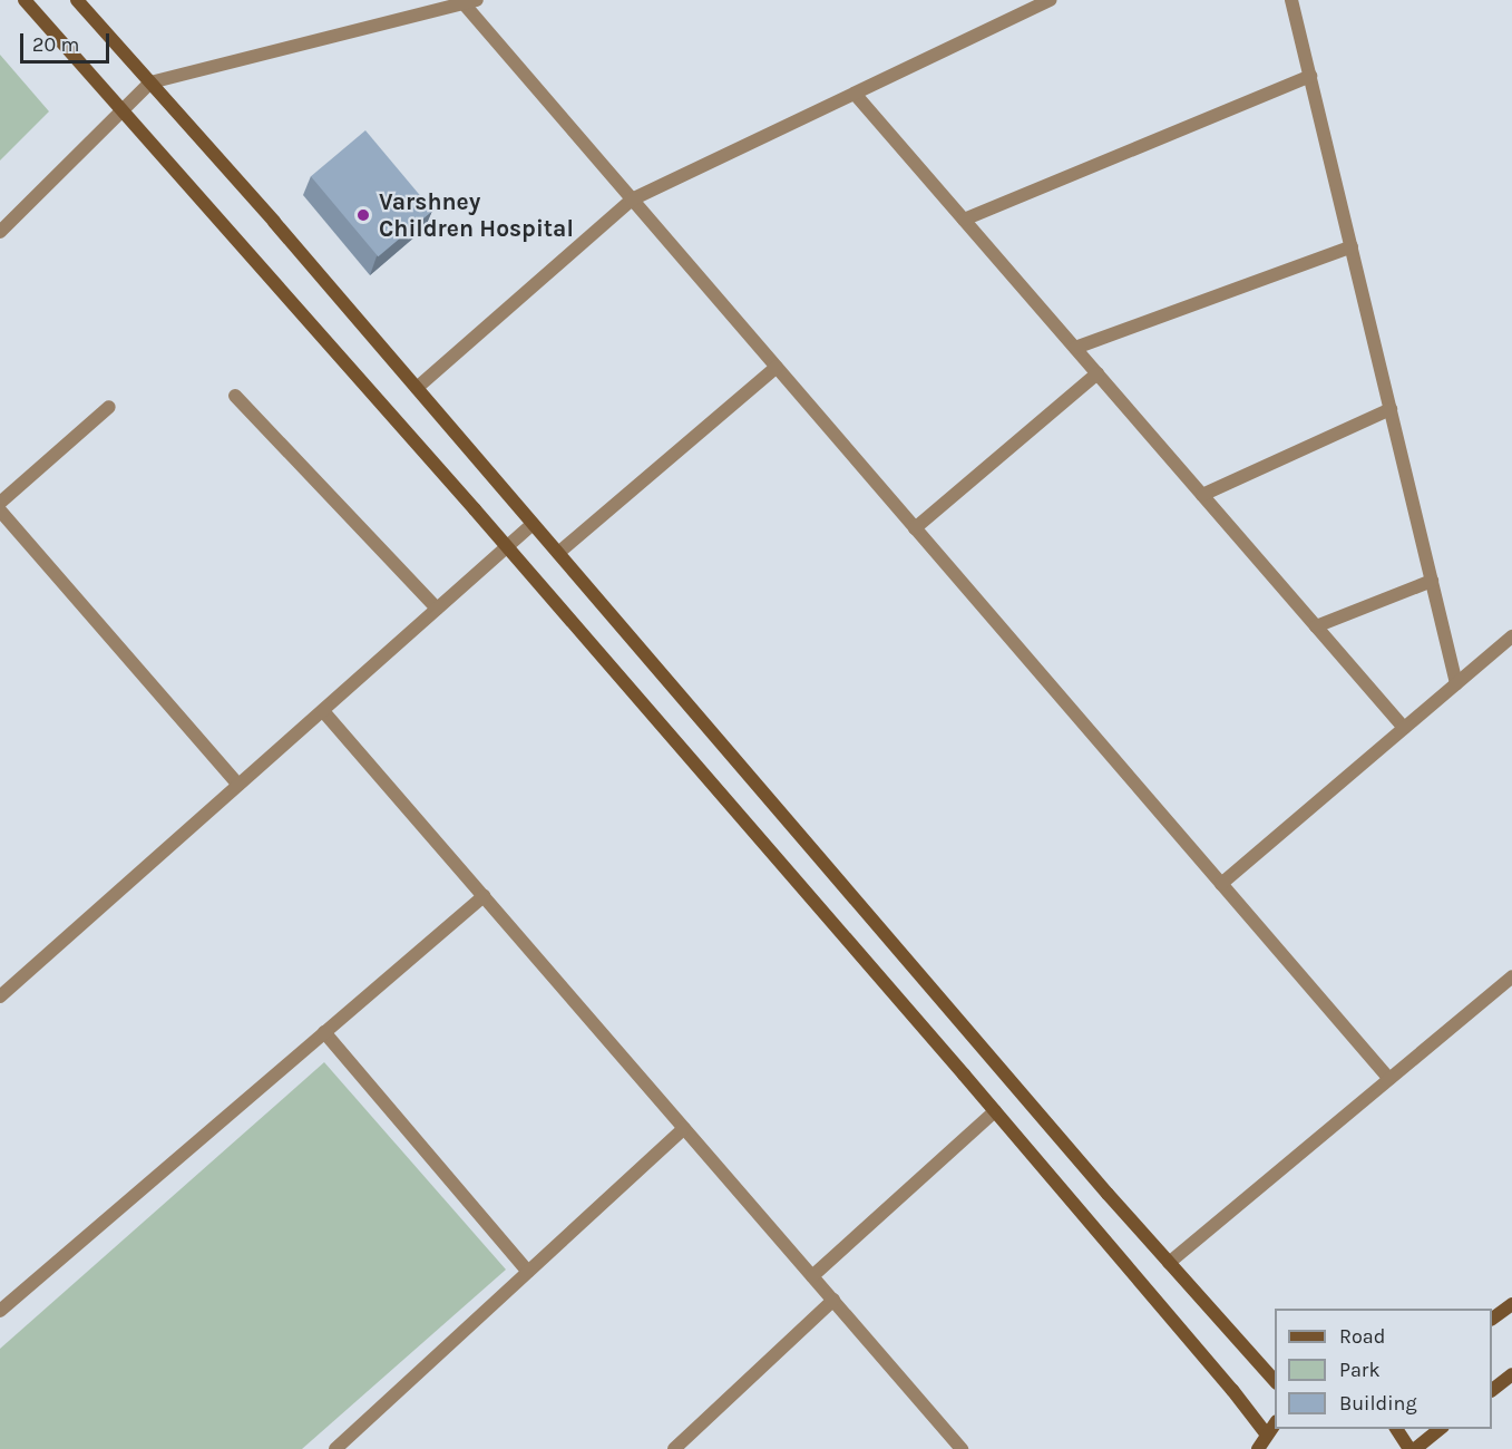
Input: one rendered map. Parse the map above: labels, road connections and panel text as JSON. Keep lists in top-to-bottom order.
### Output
{
  "places": ["Varshney Children Hospital"],
  "legend": ["Road", "Park", "Building"],
  "scale_bar": "20 m"
}
